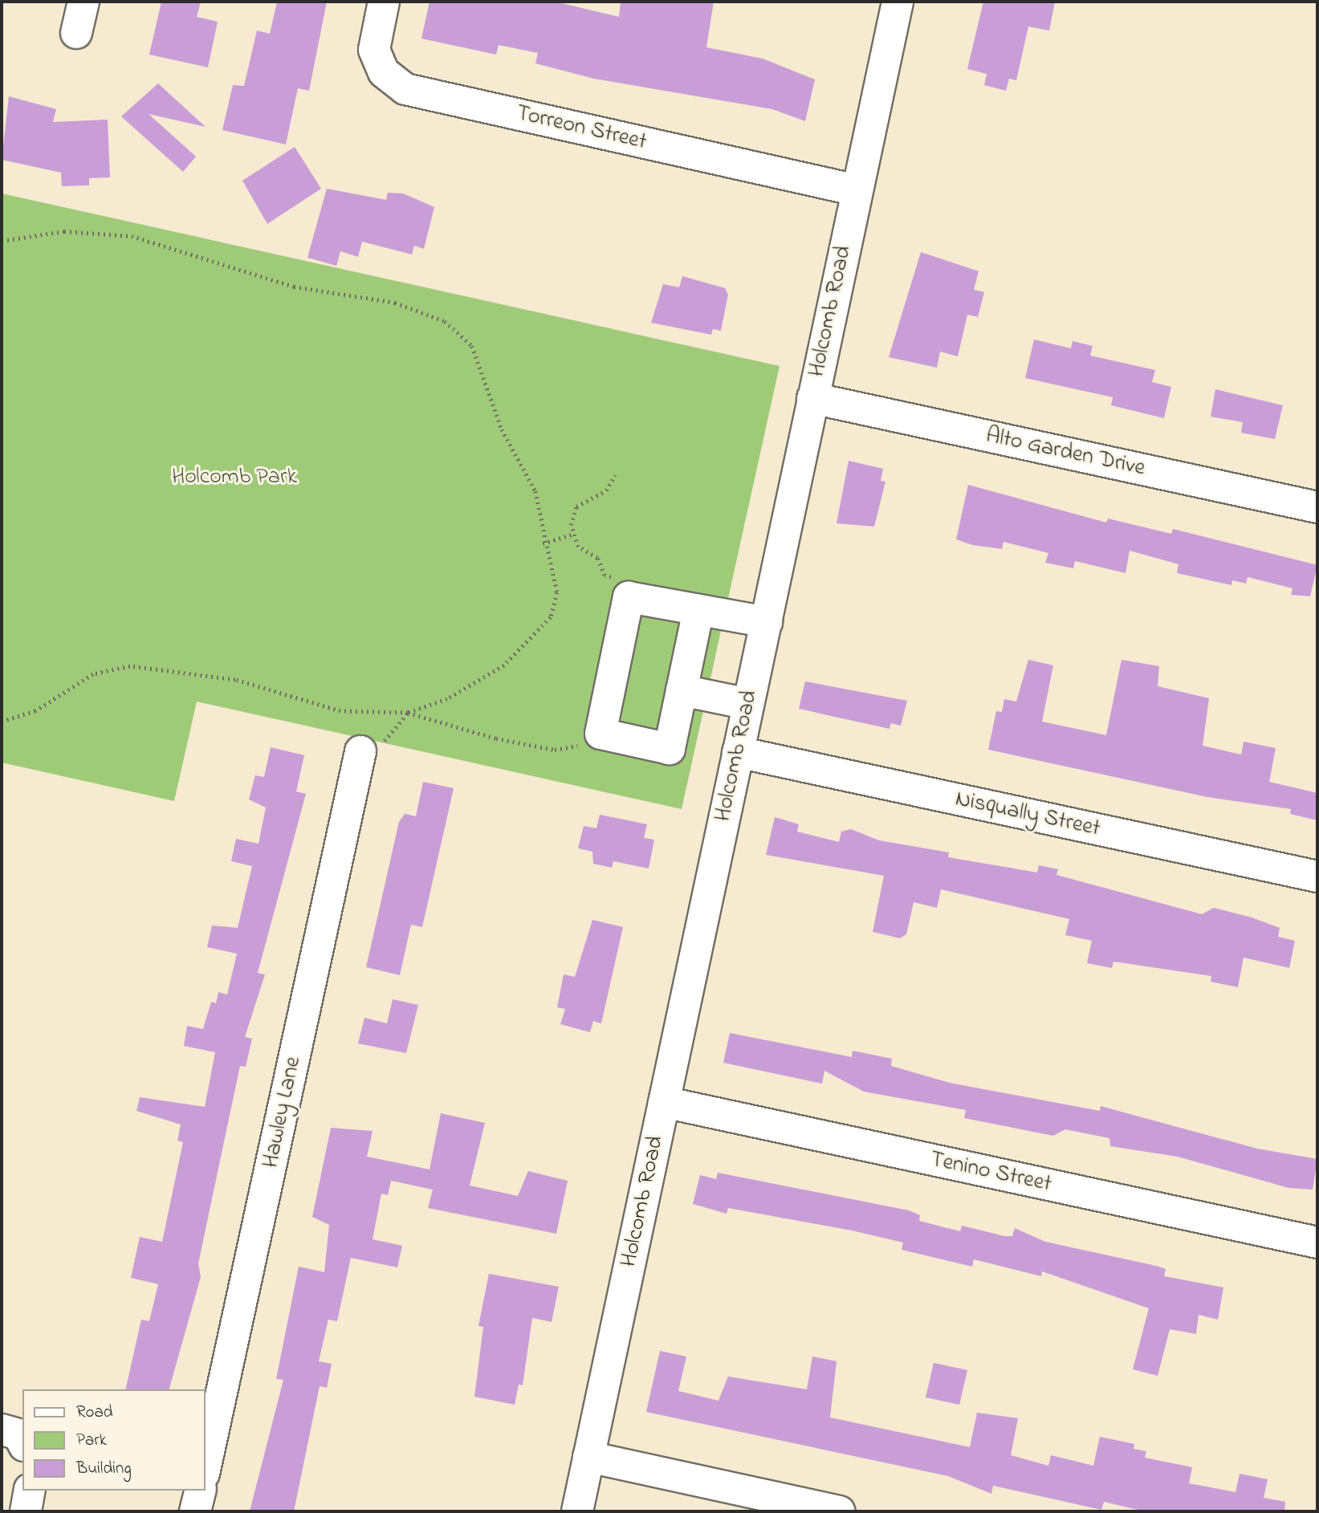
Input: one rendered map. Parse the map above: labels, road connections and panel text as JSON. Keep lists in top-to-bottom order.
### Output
{
  "streets": {
    "street": [
      "Torreon Street",
      "Holcomb Road",
      "Alto Garden Drive",
      "Nisqually Street",
      "Hawley Lane",
      "Tenino Street"
    ]
  },
  "crossings": [
    ["Torreon Street", "Holcomb Road"],
    ["Holcomb Road", "Alto Garden Drive"],
    ["Holcomb Road", "Nisqually Street"],
    ["Holcomb Road", "Tenino Street"]
  ],
  "parks": ["Holcomb Park"],
  "legend": ["Road", "Park", "Building"]
}
